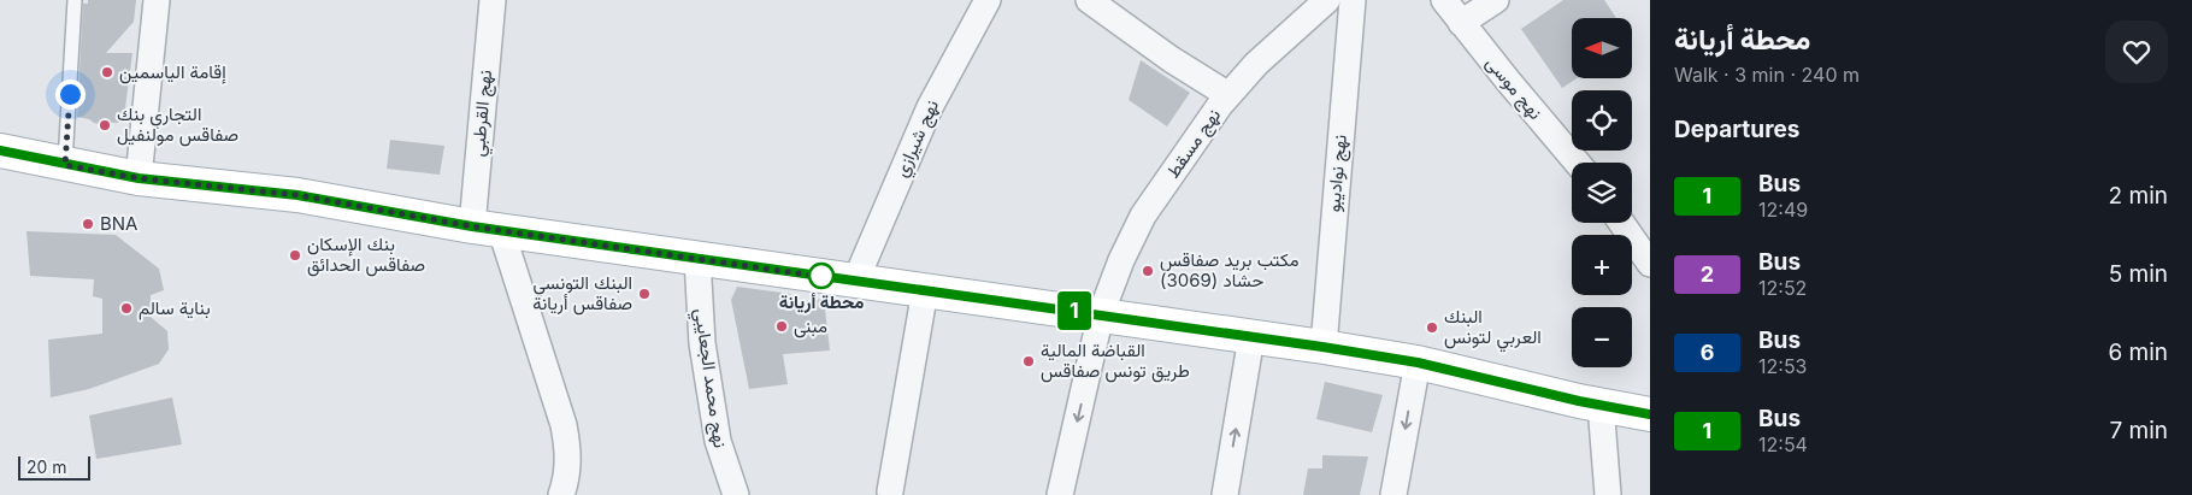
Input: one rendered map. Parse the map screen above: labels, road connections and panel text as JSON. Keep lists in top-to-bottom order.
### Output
{
  "streets": {
    "street": [
      "نهج موسى",
      "نهج القرطبي",
      "نهج شيرازي",
      "نهج مسقط",
      "نهج نواديبو",
      "نهج محمد الجعايبي"
    ]
  },
  "places": [
    "إقامة الياسمين",
    "التجاري بنك صفاقس مولنفيل",
    "BNA",
    "بنك الإسكان صفاقس الحدائق",
    "مكتب بريد صفاقس حشاد (3069)",
    "محطة أريانة",
    "البنك التونسي صفاقس أريانة",
    "بناية سالم",
    "مبنى",
    "البنك العربي لتونس",
    "القباضة المالية طريق تونس صفاقس"
  ],
  "lines": ["bus line 1"],
  "scale_bar": "20 m",
  "north": "left",
  "page": {
    "on_map": "1",
    "heading": [
      ["محطة أريانة", "Walk · 3 min · 240 m"],
      "Departures"
    ],
    "map_buttons": ["+", "−"],
    "list": [
      {
        "mark": "1",
        "name": "Bus",
        "note": "12:49",
        "value": "2 min"
      },
      {
        "mark": "2",
        "name": "Bus",
        "note": "12:52",
        "value": "5 min"
      },
      {
        "mark": "6",
        "name": "Bus",
        "note": "12:53",
        "value": "6 min"
      },
      {
        "mark": "1",
        "name": "Bus",
        "note": "12:54",
        "value": "7 min"
      }
    ],
    "scale": "20 m"
  }
}
